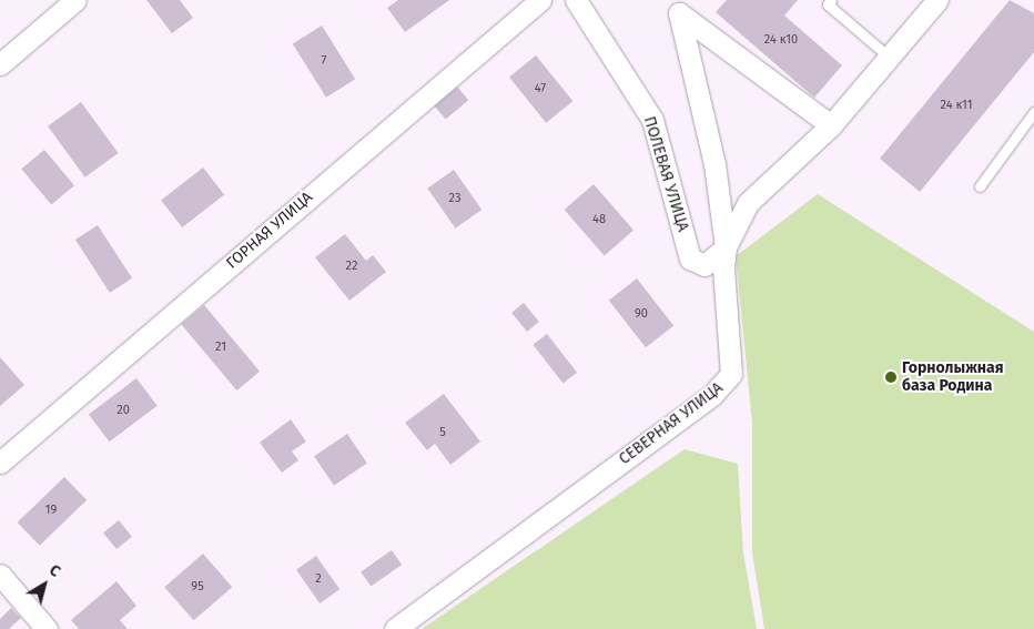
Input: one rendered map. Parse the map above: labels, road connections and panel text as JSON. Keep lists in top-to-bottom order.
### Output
{
  "streets": {
    "street": ["ПОЛЕВАЯ УЛИЦА", "ГОРНАЯ УЛИЦА", "СЕВЕРНАЯ УЛИЦА"]
  },
  "crossings": [
    ["ПОЛЕВАЯ УЛИЦА", "СЕВЕРНАЯ УЛИЦА"]
  ],
  "places": ["Горнолыжная база Родина"],
  "house_numbers": [
    "24 к10",
    "7",
    "47",
    "24 к11",
    "23",
    "48",
    "22",
    "90",
    "21",
    "20",
    "5",
    "19",
    "2",
    "95"
  ],
  "north": "top right"
}
